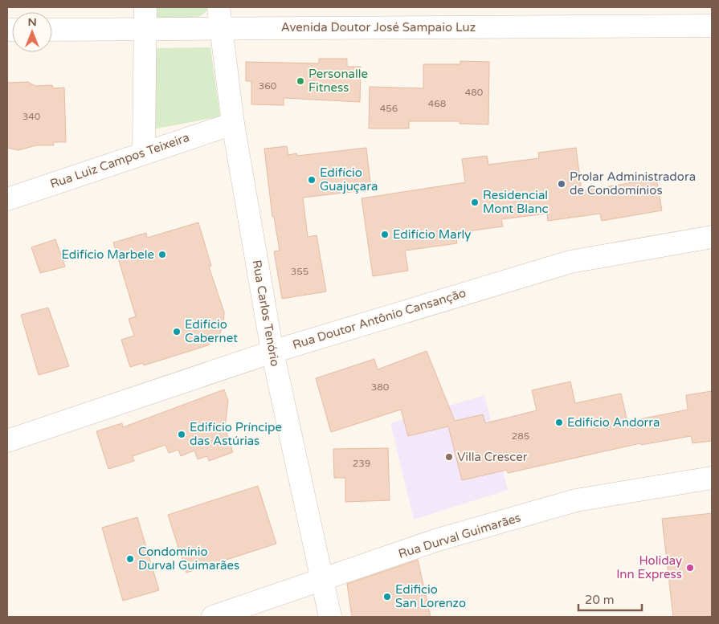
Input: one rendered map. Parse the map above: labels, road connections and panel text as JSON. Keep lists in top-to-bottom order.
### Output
{
  "streets": {
    "street": [
      "Avenida Doutor José Sampaio Luz",
      "Rua Luiz Campos Teixeira",
      "Rua Carlos Tenório",
      "Rua Doutor Antônio Cansanção",
      "Rua Durval Guimarães"
    ]
  },
  "crossings": [
    ["Avenida Doutor José Sampaio Luz", "Rua Carlos Tenório"],
    ["Rua Luiz Campos Teixeira", "Rua Carlos Tenório"],
    ["Rua Carlos Tenório", "Rua Doutor Antônio Cansanção"],
    ["Rua Carlos Tenório", "Rua Durval Guimarães"]
  ],
  "places": [
    "Personalle Fitness",
    "Edifício Guajuçara",
    "Prolar Administradora de Condomínios",
    "Residencial Mont Blanc",
    "Edifício Marly",
    "Edifício Marbele",
    "Edifício Cabernet",
    "Edifício Andorra",
    "Edifício Príncipe das Astúrias",
    "Villa Crescer",
    "Condomínio Durval Guimarães",
    "Holiday Inn Express",
    "Edificio San Lorenzo"
  ],
  "house_numbers": [
    "360",
    "480",
    "468",
    "456",
    "340",
    "355",
    "380",
    "285",
    "239"
  ],
  "scale_bar": "20 m",
  "north": "top"
}
